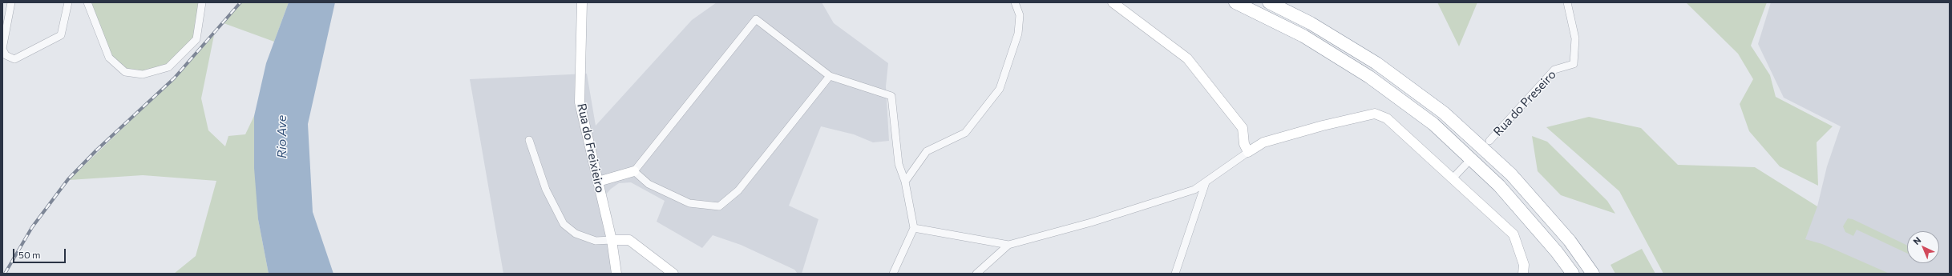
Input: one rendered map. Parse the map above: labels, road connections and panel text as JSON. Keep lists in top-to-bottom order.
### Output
{
  "streets": {
    "street": ["Rua do Preseiro", "Rua do Freixieiro"]
  },
  "water": ["Rio Ave"],
  "scale_bar": "50 m",
  "north": "top left"
}
